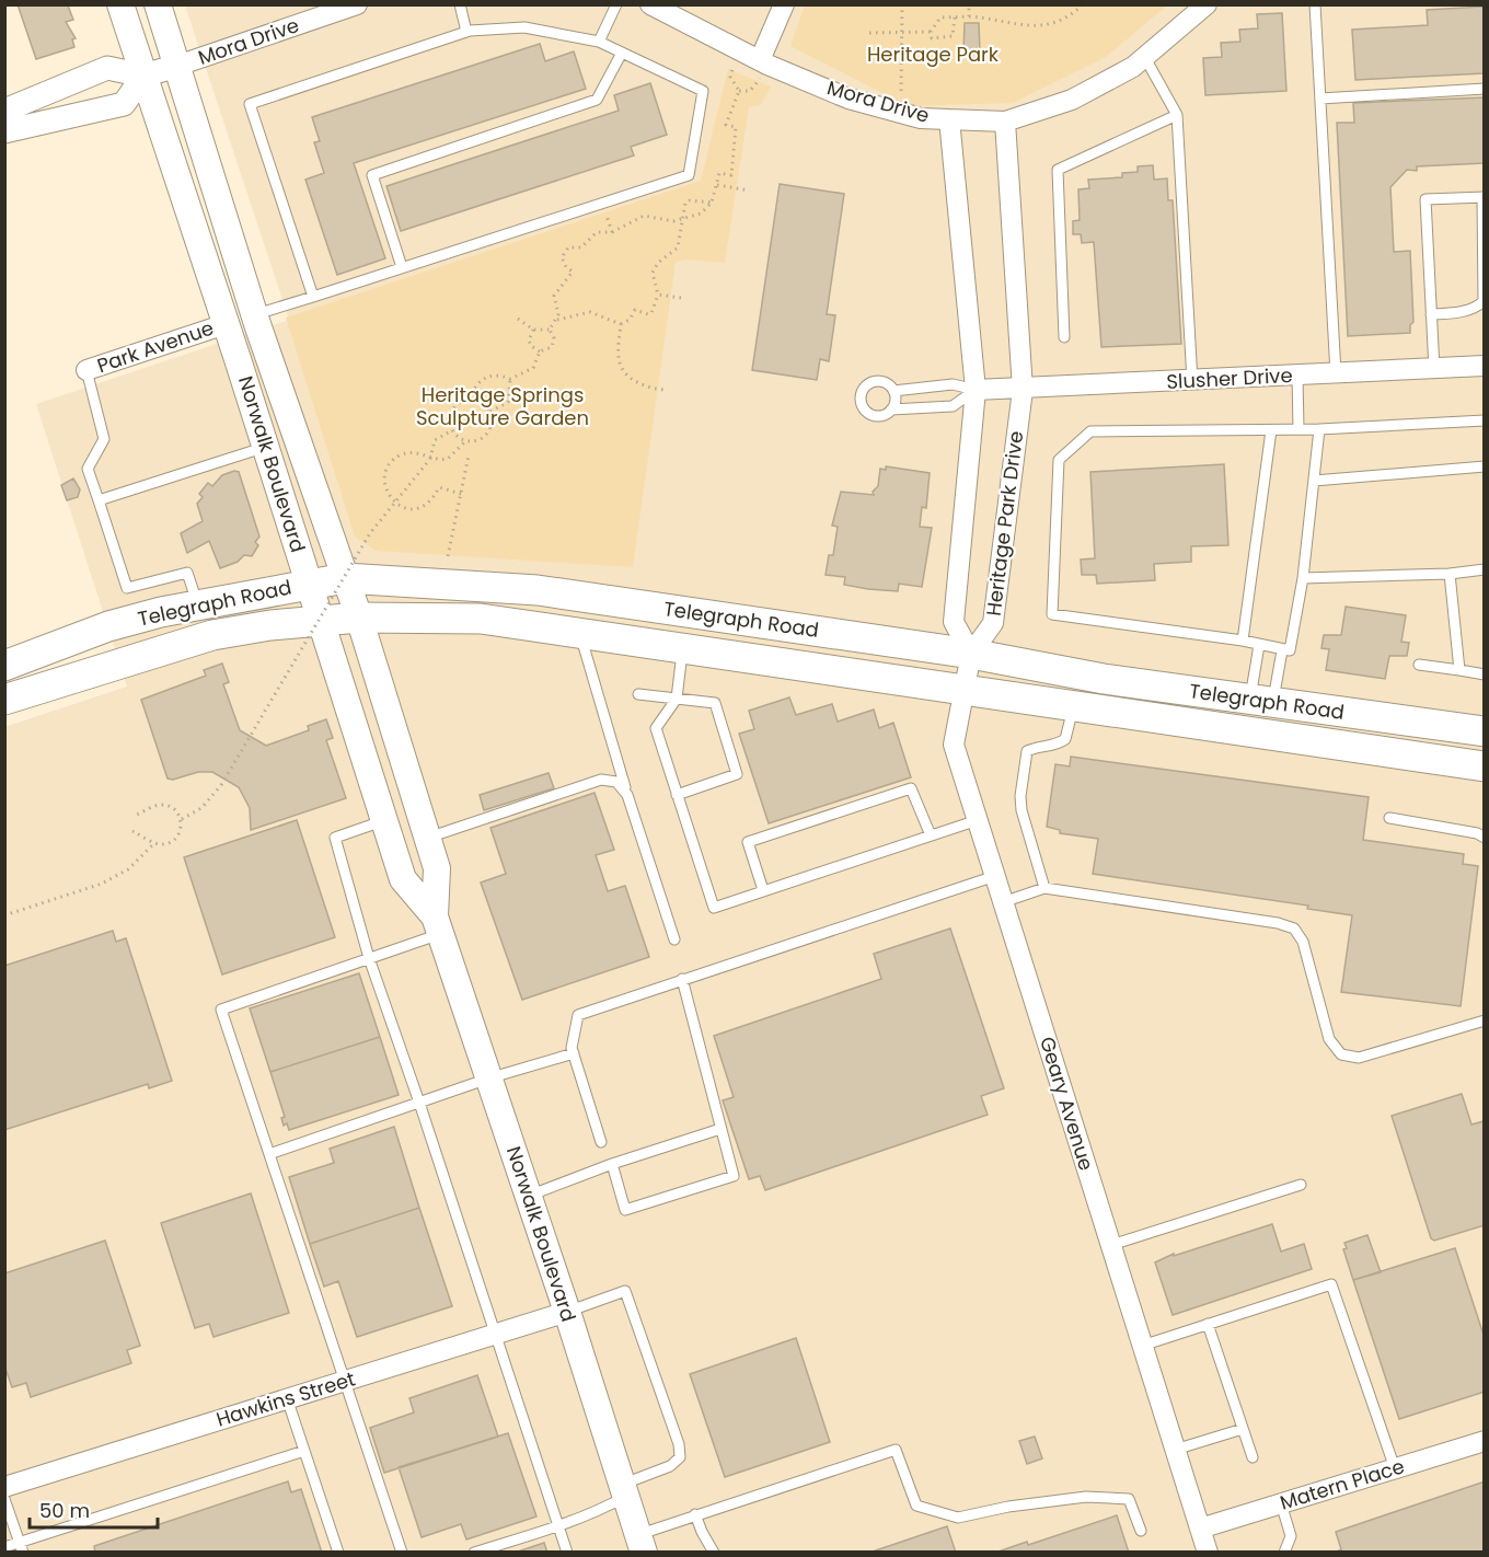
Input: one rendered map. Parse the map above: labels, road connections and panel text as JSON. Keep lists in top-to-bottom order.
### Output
{
  "streets": {
    "main road": ["Norwalk Boulevard", "Telegraph Road"],
    "street": [
      "Mora Drive",
      "Park Avenue",
      "Slusher Drive",
      "Heritage Park Drive",
      "Geary Avenue",
      "Hawkins Street",
      "Matern Place"
    ]
  },
  "crossings": [
    ["Mora Drive", "Norwalk Boulevard"],
    ["Mora Drive", "Heritage Park Drive"],
    ["Park Avenue", "Norwalk Boulevard"],
    ["Slusher Drive", "Heritage Park Drive"],
    ["Norwalk Boulevard", "Telegraph Road"],
    ["Norwalk Boulevard", "Hawkins Street"],
    ["Heritage Park Drive", "Telegraph Road"],
    ["Heritage Park Drive", "Geary Avenue"],
    ["Telegraph Road", "Geary Avenue"],
    ["Geary Avenue", "Matern Place"]
  ],
  "parks": ["Heritage Park", "Heritage Springs Sculpture Garden"],
  "scale_bar": "50 m"
}
